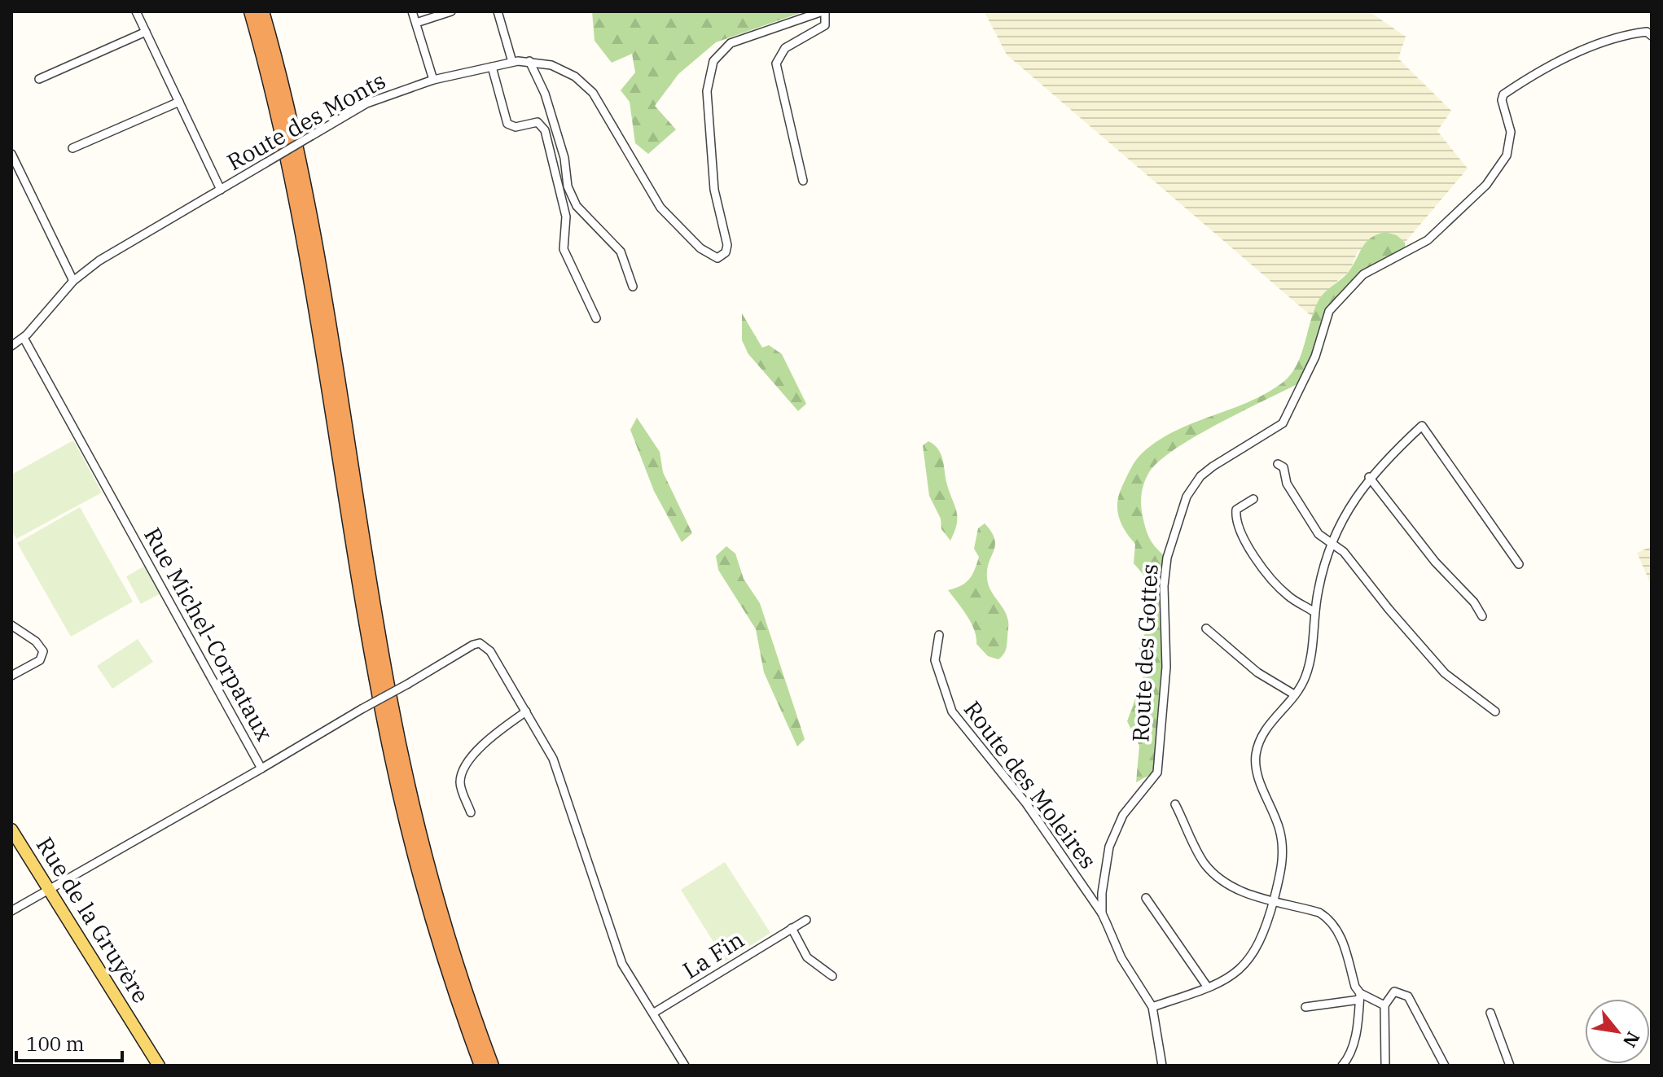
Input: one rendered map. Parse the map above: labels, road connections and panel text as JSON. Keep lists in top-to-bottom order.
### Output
{
  "streets": {
    "main road": ["Rue de la Gruyère"],
    "street": [
      "Route des Monts",
      "Rue Michel-Corpataux",
      "Route des Gottes",
      "Route des Moleires",
      "La Fin"
    ]
  },
  "crossings": [
    ["Route des Monts", "Rue Michel-Corpataux"],
    ["Rue Michel-Corpataux", "Rue de la Gruyère"],
    ["Route des Gottes", "Route des Moleires"]
  ],
  "scale_bar": "100 m",
  "north": "bottom right"
}
